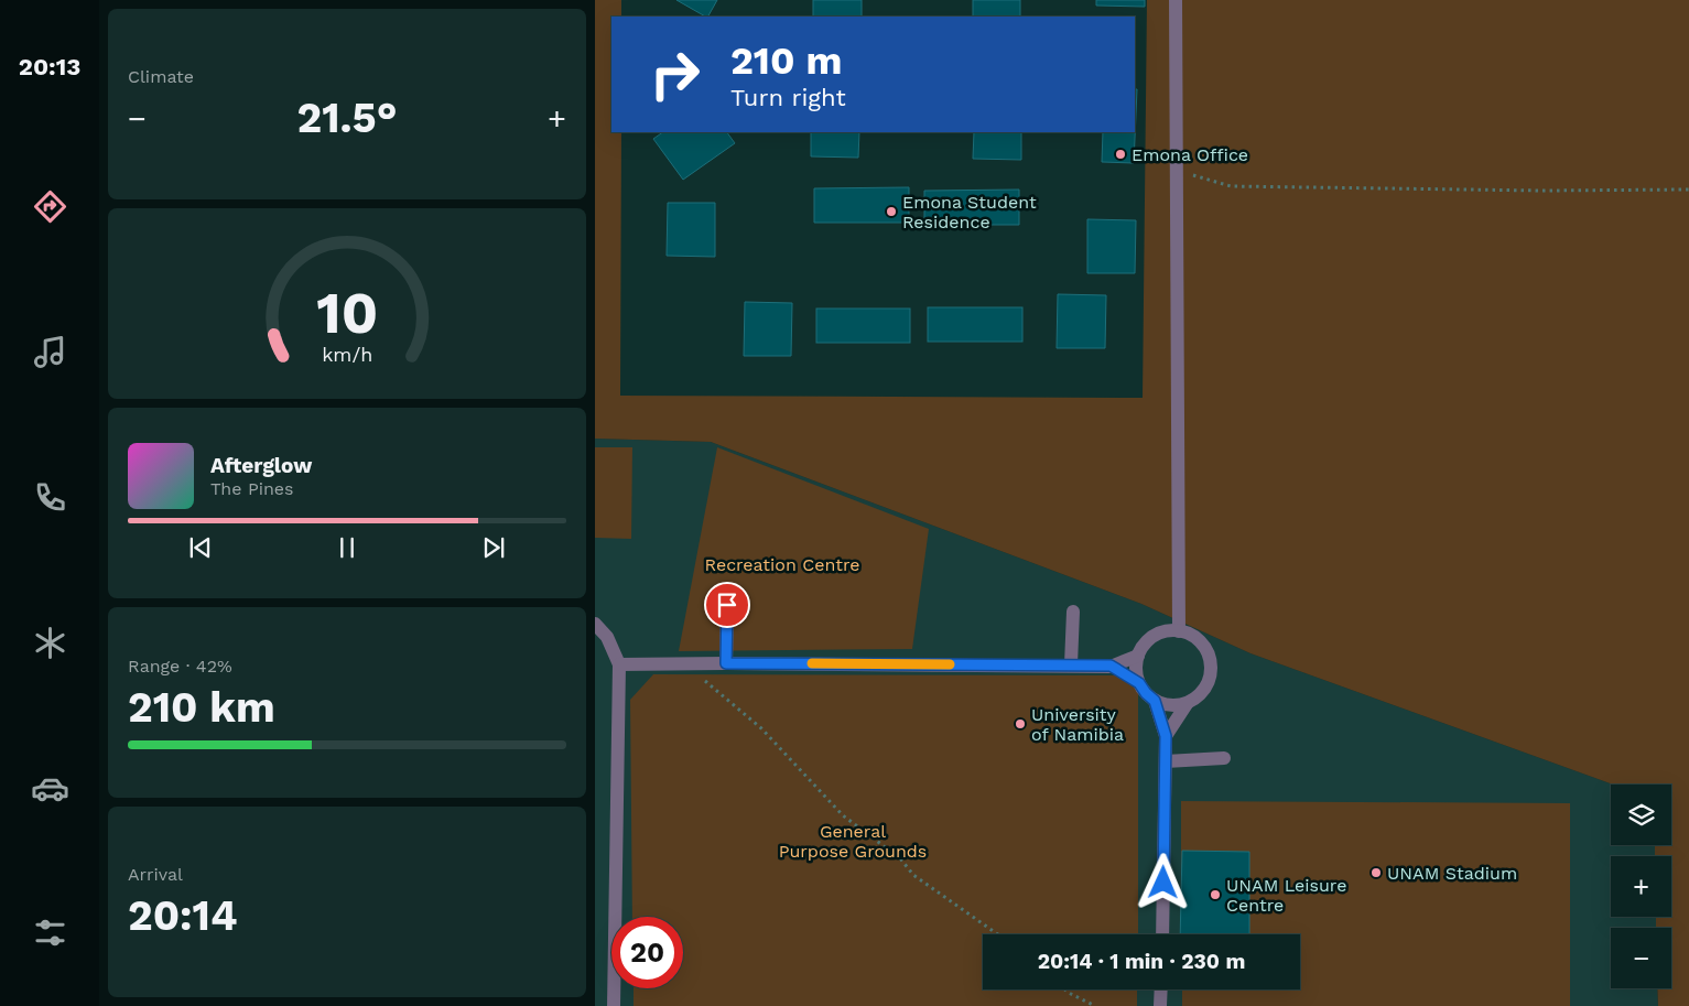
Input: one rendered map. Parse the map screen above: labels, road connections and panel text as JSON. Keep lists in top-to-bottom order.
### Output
{
  "parks": ["Recreation Centre", "General Purpose Grounds"],
  "places": [
    "Emona Office",
    "Emona Student Residence",
    "University of Namibia",
    "UNAM Stadium",
    "UNAM Leisure Centre"
  ],
  "page": {
    "tabs": "20:13",
    "tile": [
      "Climate",
      ["Range · 42%", "210 km"],
      ["Arrival", "20:14"]
    ],
    "turn": ["210 m", "Turn right"],
    "heat": ["−", "21.5°", "+"],
    "song": ["Afterglow", "The Pines"],
    "map_buttons": ["+", "−"],
    "limit": "20",
    "trip": "20:14 · 1 min · 230 m",
    "gauge": ["10", "km/h"]
  }
}
